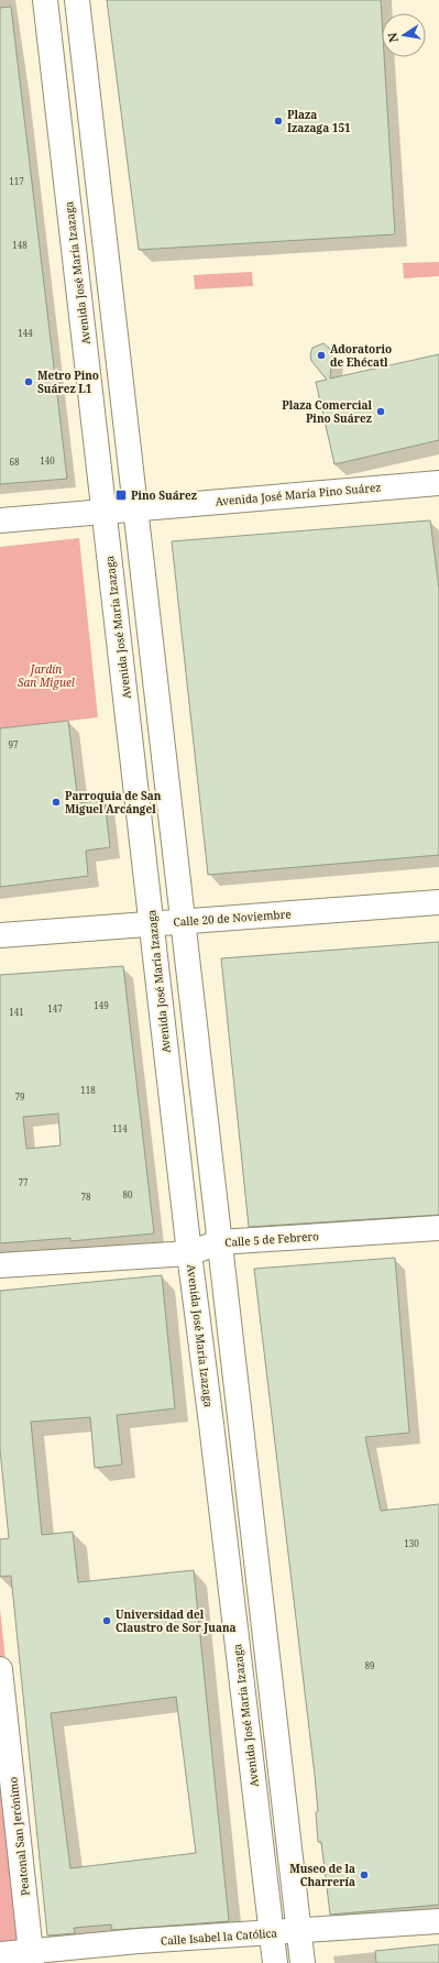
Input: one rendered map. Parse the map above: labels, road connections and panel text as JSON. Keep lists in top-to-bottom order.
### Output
{
  "streets": {
    "main road": [
      "Avenida José María Izazaga",
      "Avenida José María Pino Suárez",
      "Calle 20 de Noviembre",
      "Calle 5 de Febrero",
      "Peatonal San Jerónimo",
      "Calle Isabel la Católica"
    ]
  },
  "crossings": [
    ["Avenida José María Izazaga", "Avenida José María Pino Suárez"],
    ["Avenida José María Izazaga", "Calle 20 de Noviembre"],
    ["Avenida José María Izazaga", "Calle 5 de Febrero"],
    ["Avenida José María Izazaga", "Calle Isabel la Católica"],
    ["Peatonal San Jerónimo", "Calle Isabel la Católica"]
  ],
  "parks": ["Jardín San Miguel"],
  "places": {
    "other": [
      "Plaza Izazaga 151",
      "Adoratorio de Ehécatl",
      "Metro Pino Suárez L1",
      "Plaza Comercial Pino Suárez",
      "Parroquia de San Miguel Arcángel",
      "Universidad del Claustro de Sor Juana",
      "Museo de la Charrería"
    ],
    "transit": ["Pino Suárez"]
  },
  "house_numbers": [
    "117",
    "148",
    "144",
    "140",
    "68",
    "97",
    "149",
    "147",
    "141",
    "118",
    "79",
    "114",
    "77",
    "80",
    "78",
    "130",
    "89"
  ],
  "north": "left"
}
